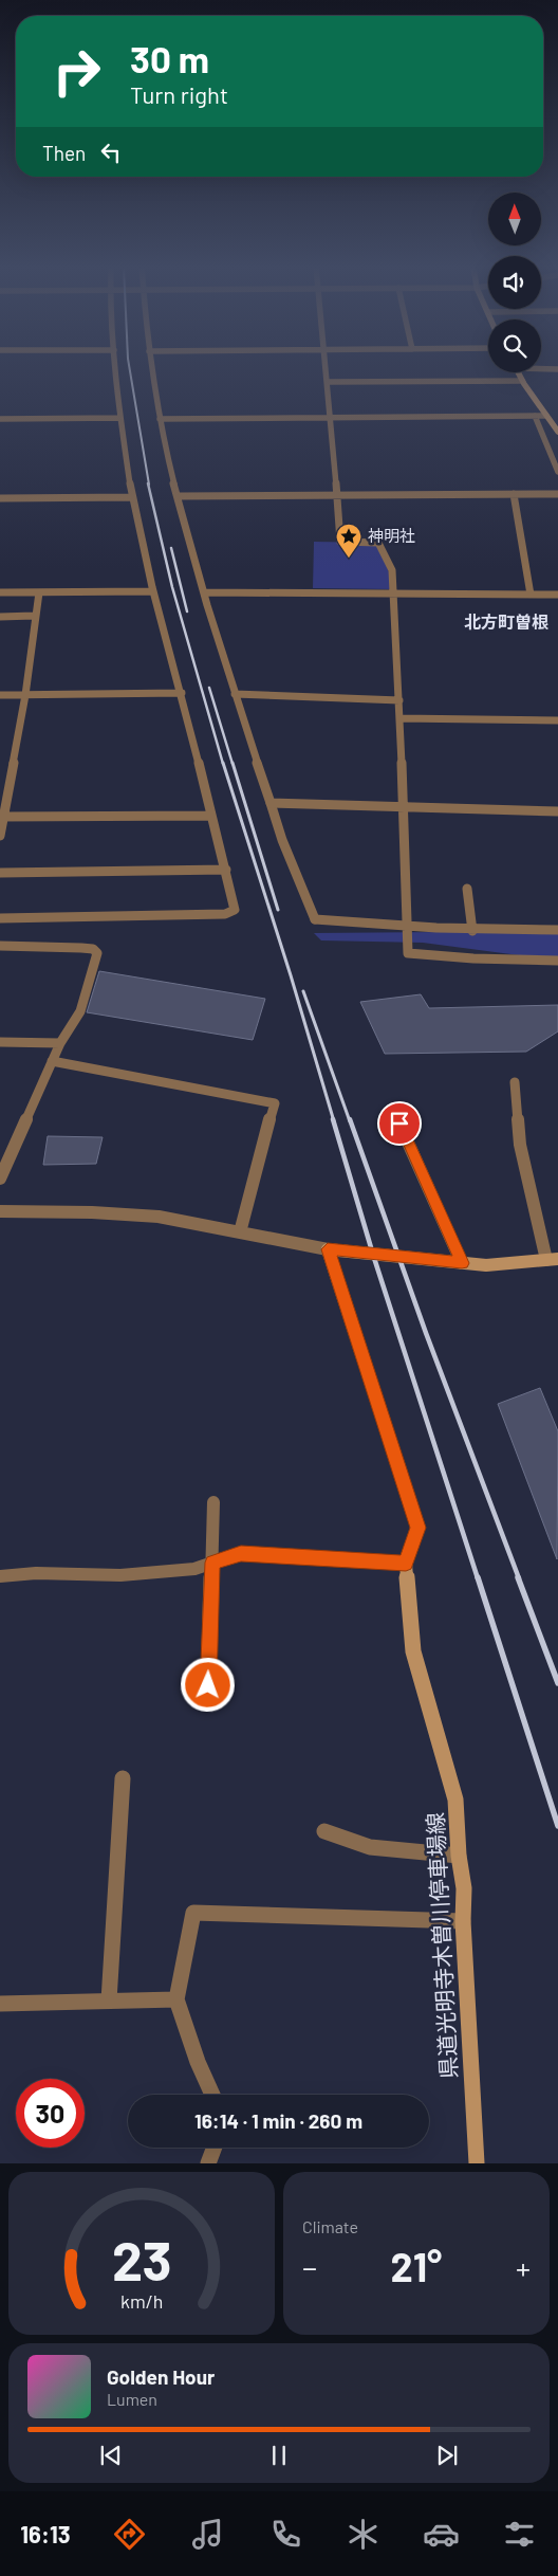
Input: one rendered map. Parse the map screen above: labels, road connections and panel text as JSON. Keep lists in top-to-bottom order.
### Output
{
  "streets": {
    "main road": ["県道光明寺木曽川停車場線"]
  },
  "districts": ["北方町曽根"],
  "places": {
    "place": ["神明社"]
  },
  "north": "top",
  "page": {
    "turn": ["30 m", "Turn right"],
    "then": "Then",
    "limit": "30",
    "trip": "16:14 · 1 min · 260 m",
    "tile": "Climate",
    "heat": ["−", "21°", "+"],
    "song": ["Golden Hour", "Lumen"],
    "tabs": "16:13",
    "gauge": ["23", "km/h"]
  }
}
